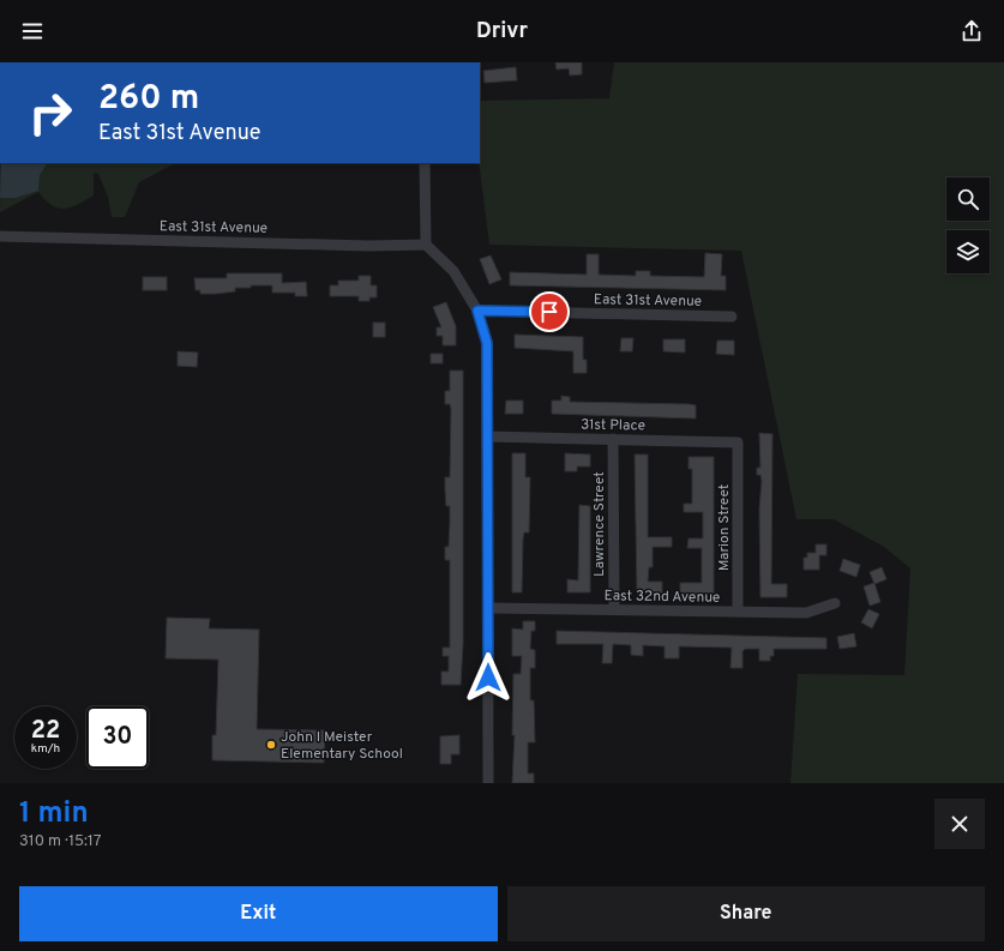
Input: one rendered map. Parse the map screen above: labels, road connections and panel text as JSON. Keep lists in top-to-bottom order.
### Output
{
  "streets": {
    "street": [
      "East 31st Avenue",
      "31st Place",
      "Lawrence Street",
      "Marion Street",
      "East 32nd Avenue"
    ]
  },
  "crossings": [
    ["31st Place", "Lawrence Street"],
    ["31st Place", "Marion Street"],
    ["Lawrence Street", "East 32nd Avenue"],
    ["Marion Street", "East 32nd Avenue"]
  ],
  "places": ["John I Meister Elementary School"],
  "page": {
    "header": "Drivr",
    "turn": ["260 m", "East 31st Avenue"],
    "speed": "22 km/h",
    "limit": "30",
    "heading": ["1 min", "310 m · 15:17"],
    "buttons": ["Exit", "Share"]
  }
}
